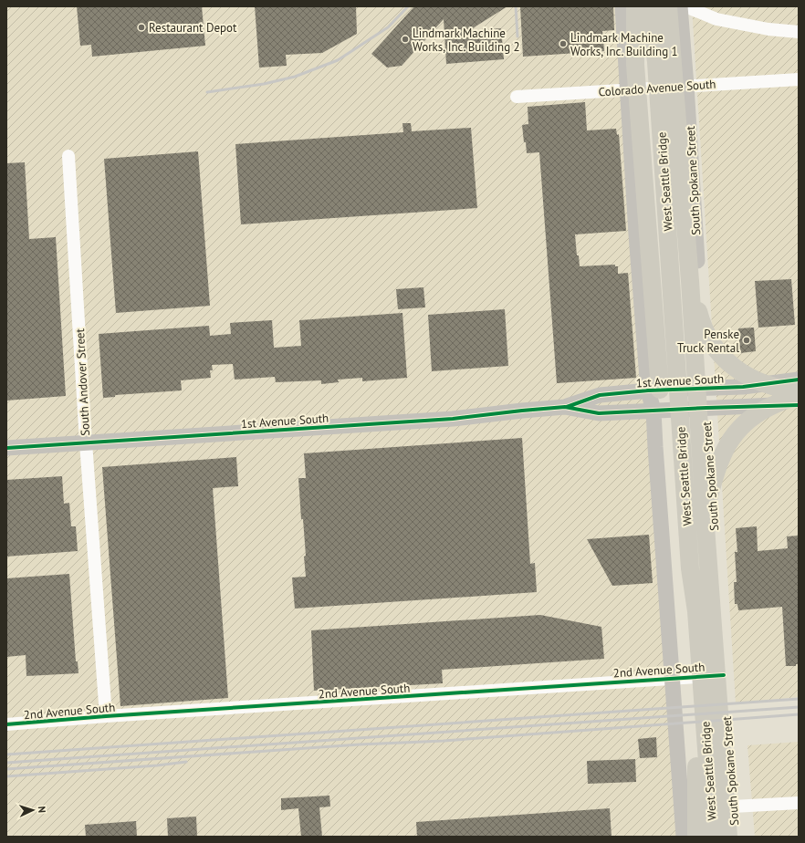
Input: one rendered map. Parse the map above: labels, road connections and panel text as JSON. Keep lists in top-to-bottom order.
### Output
{
  "streets": {
    "highway": ["West Seattle Bridge"],
    "main road": ["South Spokane Street", "1st Avenue South"],
    "street": ["Colorado Avenue South", "South Andover Street", "2nd Avenue South"]
  },
  "crossings": [
    ["Colorado Avenue South", "South Spokane Street"],
    ["South Spokane Street", "1st Avenue South"],
    ["South Spokane Street", "2nd Avenue South"],
    ["1st Avenue South", "South Andover Street"],
    ["South Andover Street", "2nd Avenue South"]
  ],
  "places": [
    "Restaurant Depot",
    "Lindmark Machine Works, Inc. Building 2",
    "Lindmark Machine Works, Inc. Building 1",
    "Penske Truck Rental"
  ],
  "north": "right"
}
